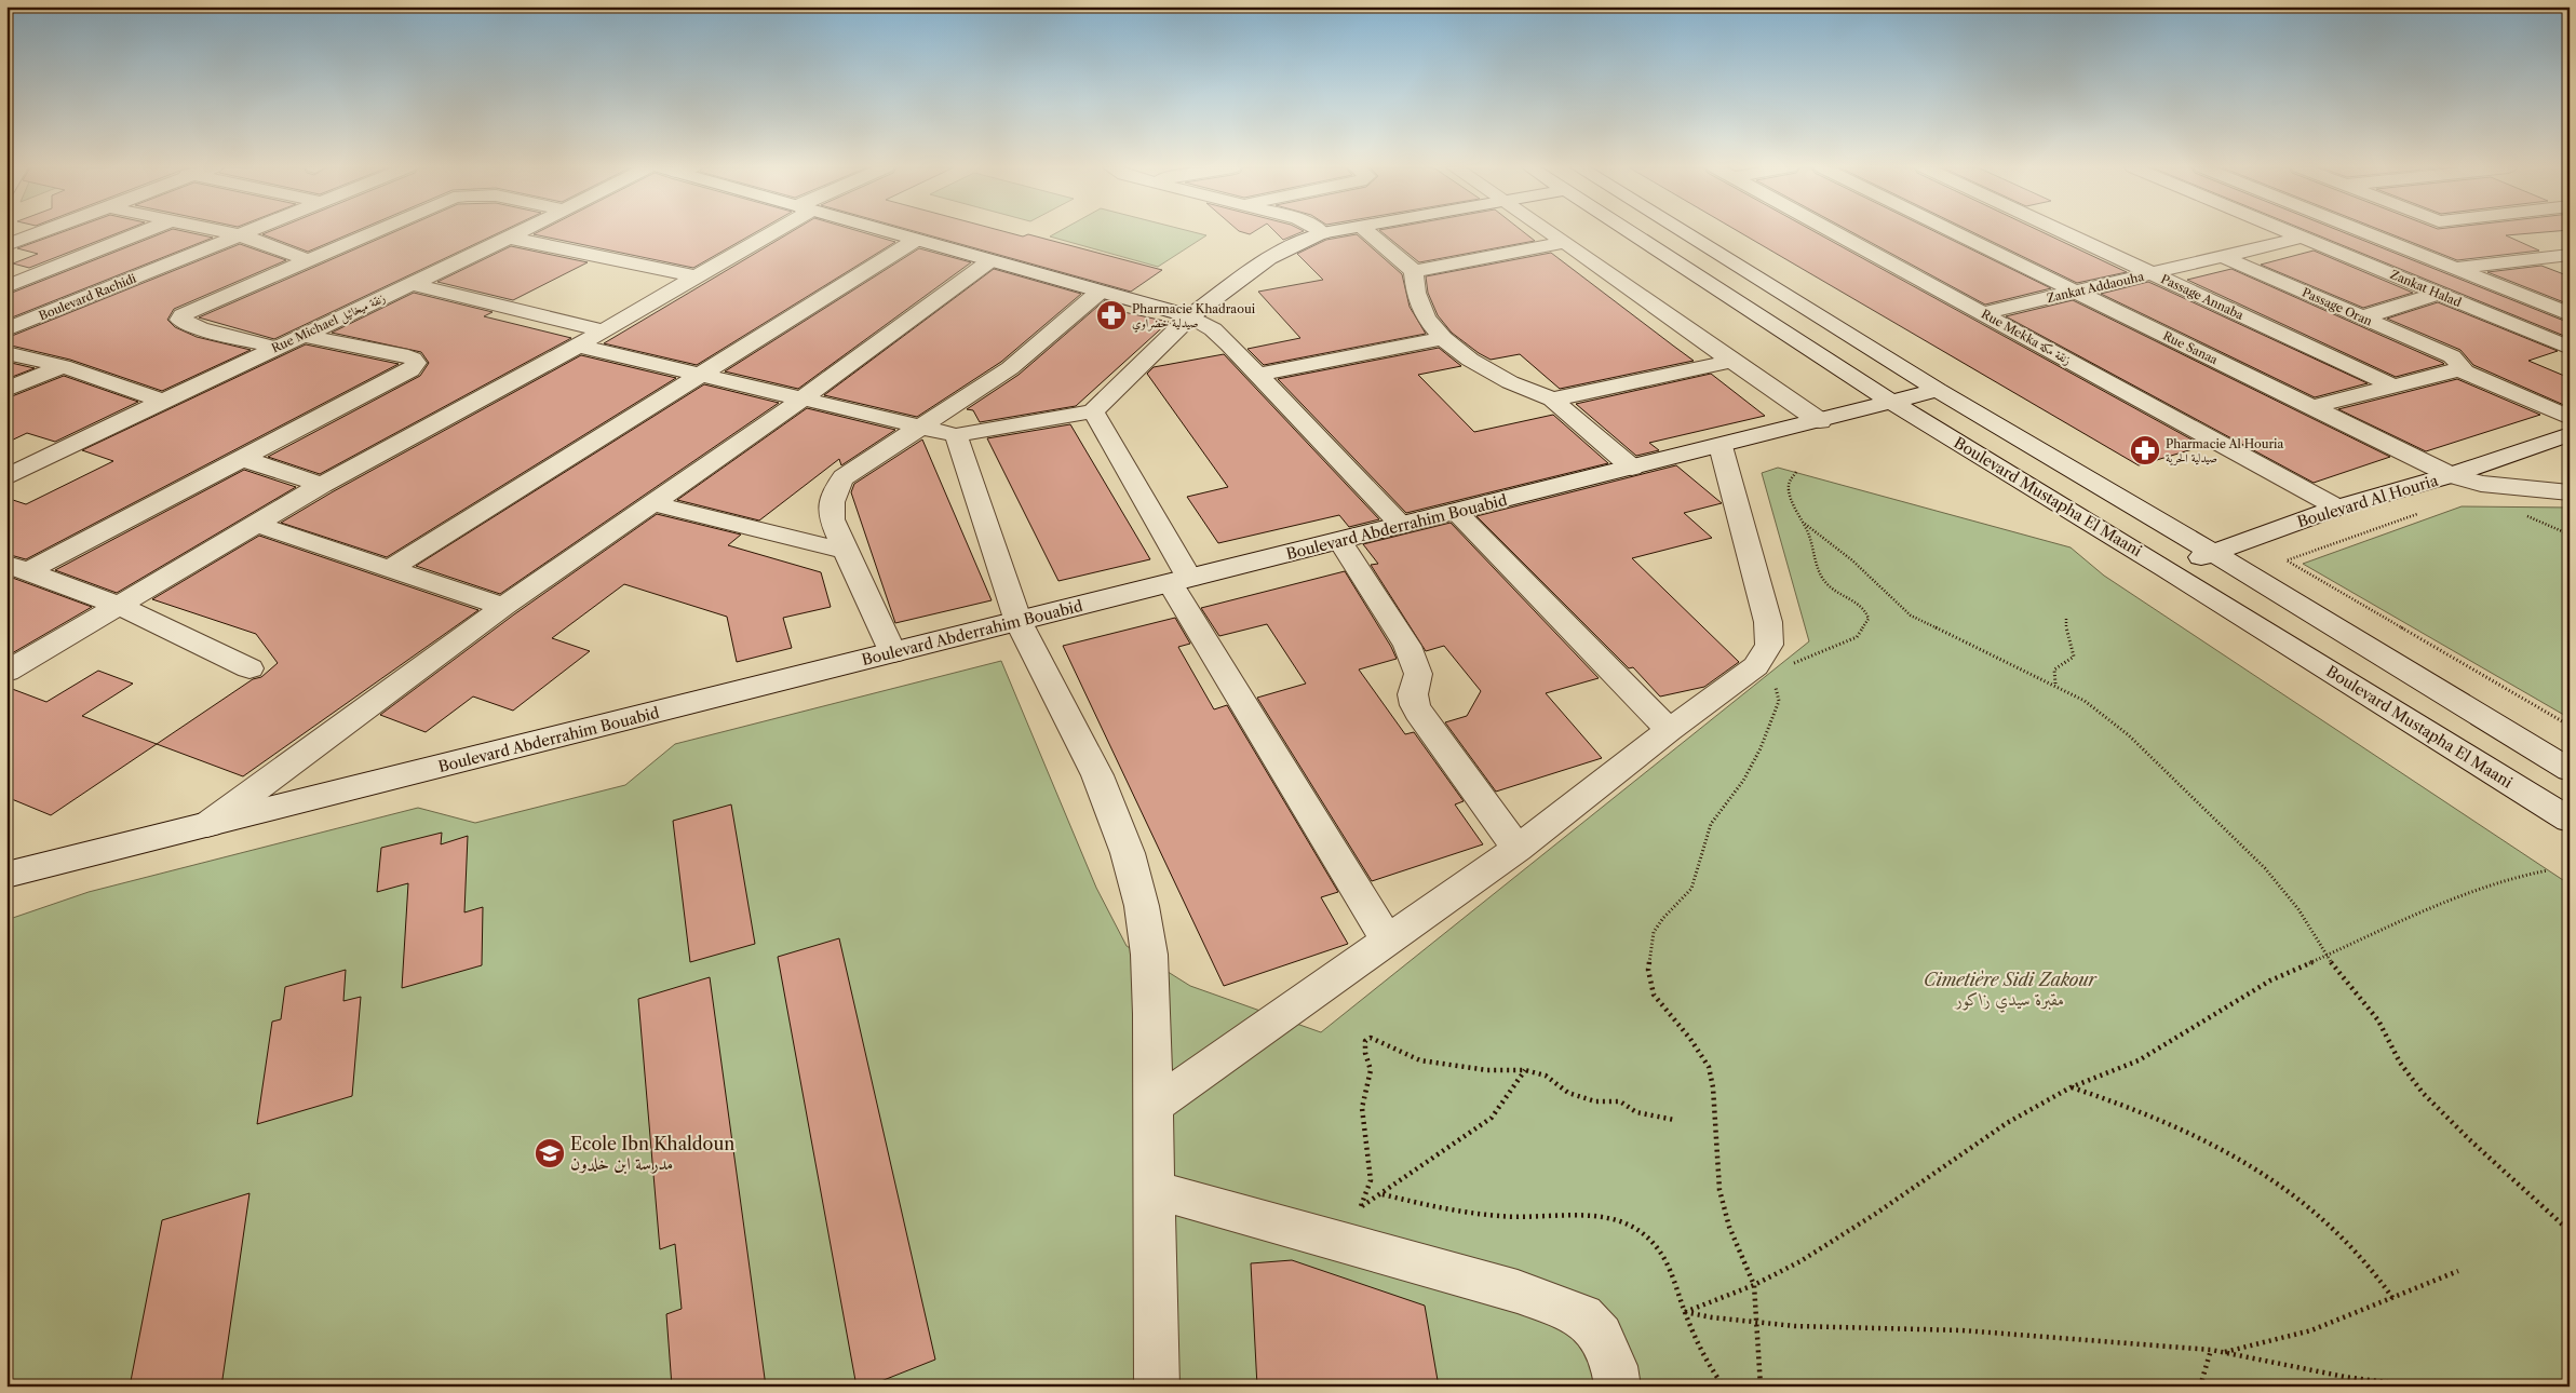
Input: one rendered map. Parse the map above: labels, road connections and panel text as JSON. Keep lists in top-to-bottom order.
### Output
{
  "streets": {
    "street": [
      "Zankat Addaouha",
      "Zankat Halad",
      "Boulevard Rachidi",
      "Passage Annaba",
      "Passage Oran",
      "Rue Michael زنقة ميخائيل",
      "Rue Mekka زنقة مكة",
      "Rue Sanaa",
      "Boulevard Mustapha El Maani",
      "Boulevard Al Houria",
      "Boulevard Abderrahim Bouabid"
    ]
  },
  "crossings": [
    ["Zankat Addaouha", "Zankat Halad"],
    ["Zankat Addaouha", "Passage Annaba"],
    ["Zankat Addaouha", "Passage Oran"],
    ["Zankat Addaouha", "Rue Mekka زنقة مكة"],
    ["Zankat Addaouha", "Rue Sanaa"],
    ["Rue Mekka زنقة مكة", "Boulevard Al Houria"],
    ["Rue Sanaa", "Boulevard Al Houria"],
    ["Boulevard Mustapha El Maani", "Boulevard Al Houria"],
    ["Boulevard Mustapha El Maani", "Boulevard Abderrahim Bouabid"]
  ],
  "parks": ["Cimetière Sidi Zakour مقبرة سيدي زاكور"],
  "places": {
    "pharmacy": ["Pharmacie Khadraoui صيدلية خضراوي", "Pharmacie Al Houria صيدلية الحرية"],
    "school or university": ["Ecole Ibn Khaldoun مدرسة ابن خلدون"]
  }
}
